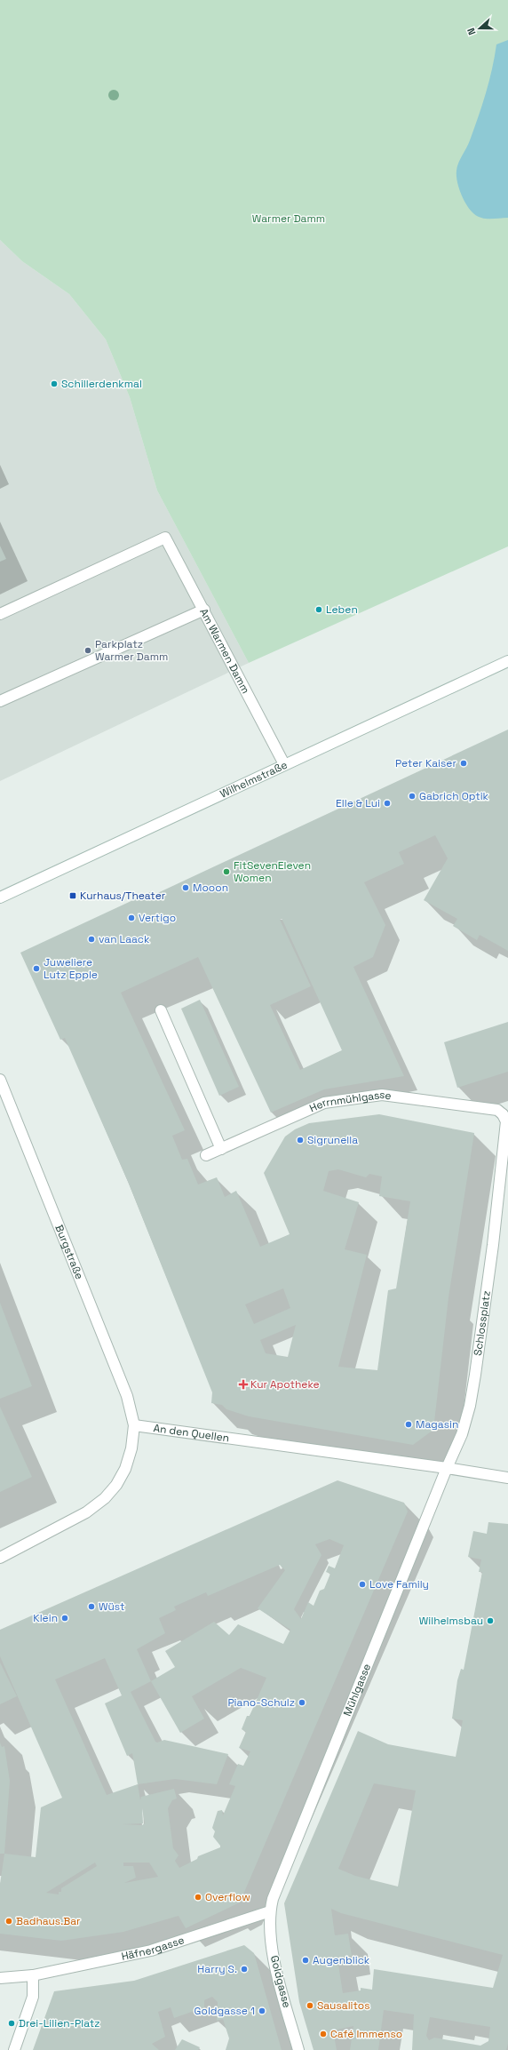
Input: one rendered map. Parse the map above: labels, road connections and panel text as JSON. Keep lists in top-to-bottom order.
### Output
{
  "streets": {
    "street": [
      "Am Warmen Damm",
      "Wilhelmstraße",
      "Herrnmühlgasse",
      "Burgstraße",
      "Schlossplatz",
      "An den Quellen",
      "Mühlgasse",
      "Häfnergasse",
      "Goldgasse"
    ]
  },
  "crossings": [
    ["Am Warmen Damm", "Wilhelmstraße"],
    ["Herrnmühlgasse", "Schlossplatz"],
    ["Burgstraße", "An den Quellen"],
    ["Schlossplatz", "An den Quellen"],
    ["Schlossplatz", "Mühlgasse"],
    ["An den Quellen", "Mühlgasse"],
    ["Mühlgasse", "Häfnergasse"],
    ["Mühlgasse", "Goldgasse"],
    ["Häfnergasse", "Goldgasse"]
  ],
  "parks": ["Warmer Damm"],
  "places": {
    "other": [
      "Schillerdenkmal",
      "Leben",
      "Parkplatz Warmer Damm",
      "Peter Kaiser",
      "Gabrich Optik",
      "Elle & Lui",
      "FitSevenEleven Women",
      "Mooon",
      "Vertigo",
      "van Laack",
      "Juweliere Lutz Epple",
      "Sigrunella",
      "Magasin",
      "Love Family",
      "Wüst",
      "Klein",
      "Wilhelmsbau",
      "Piano-Schulz",
      "Overflow",
      "Badhaus.Bar",
      "Augenblick",
      "Harry S.",
      "Sausalitos",
      "Goldgasse 1",
      "Drei-Lilien-Platz",
      "Café Immenso"
    ],
    "transit": ["Kurhaus/Theater"],
    "health": ["Kur Apotheke"]
  },
  "north": "left"
}
